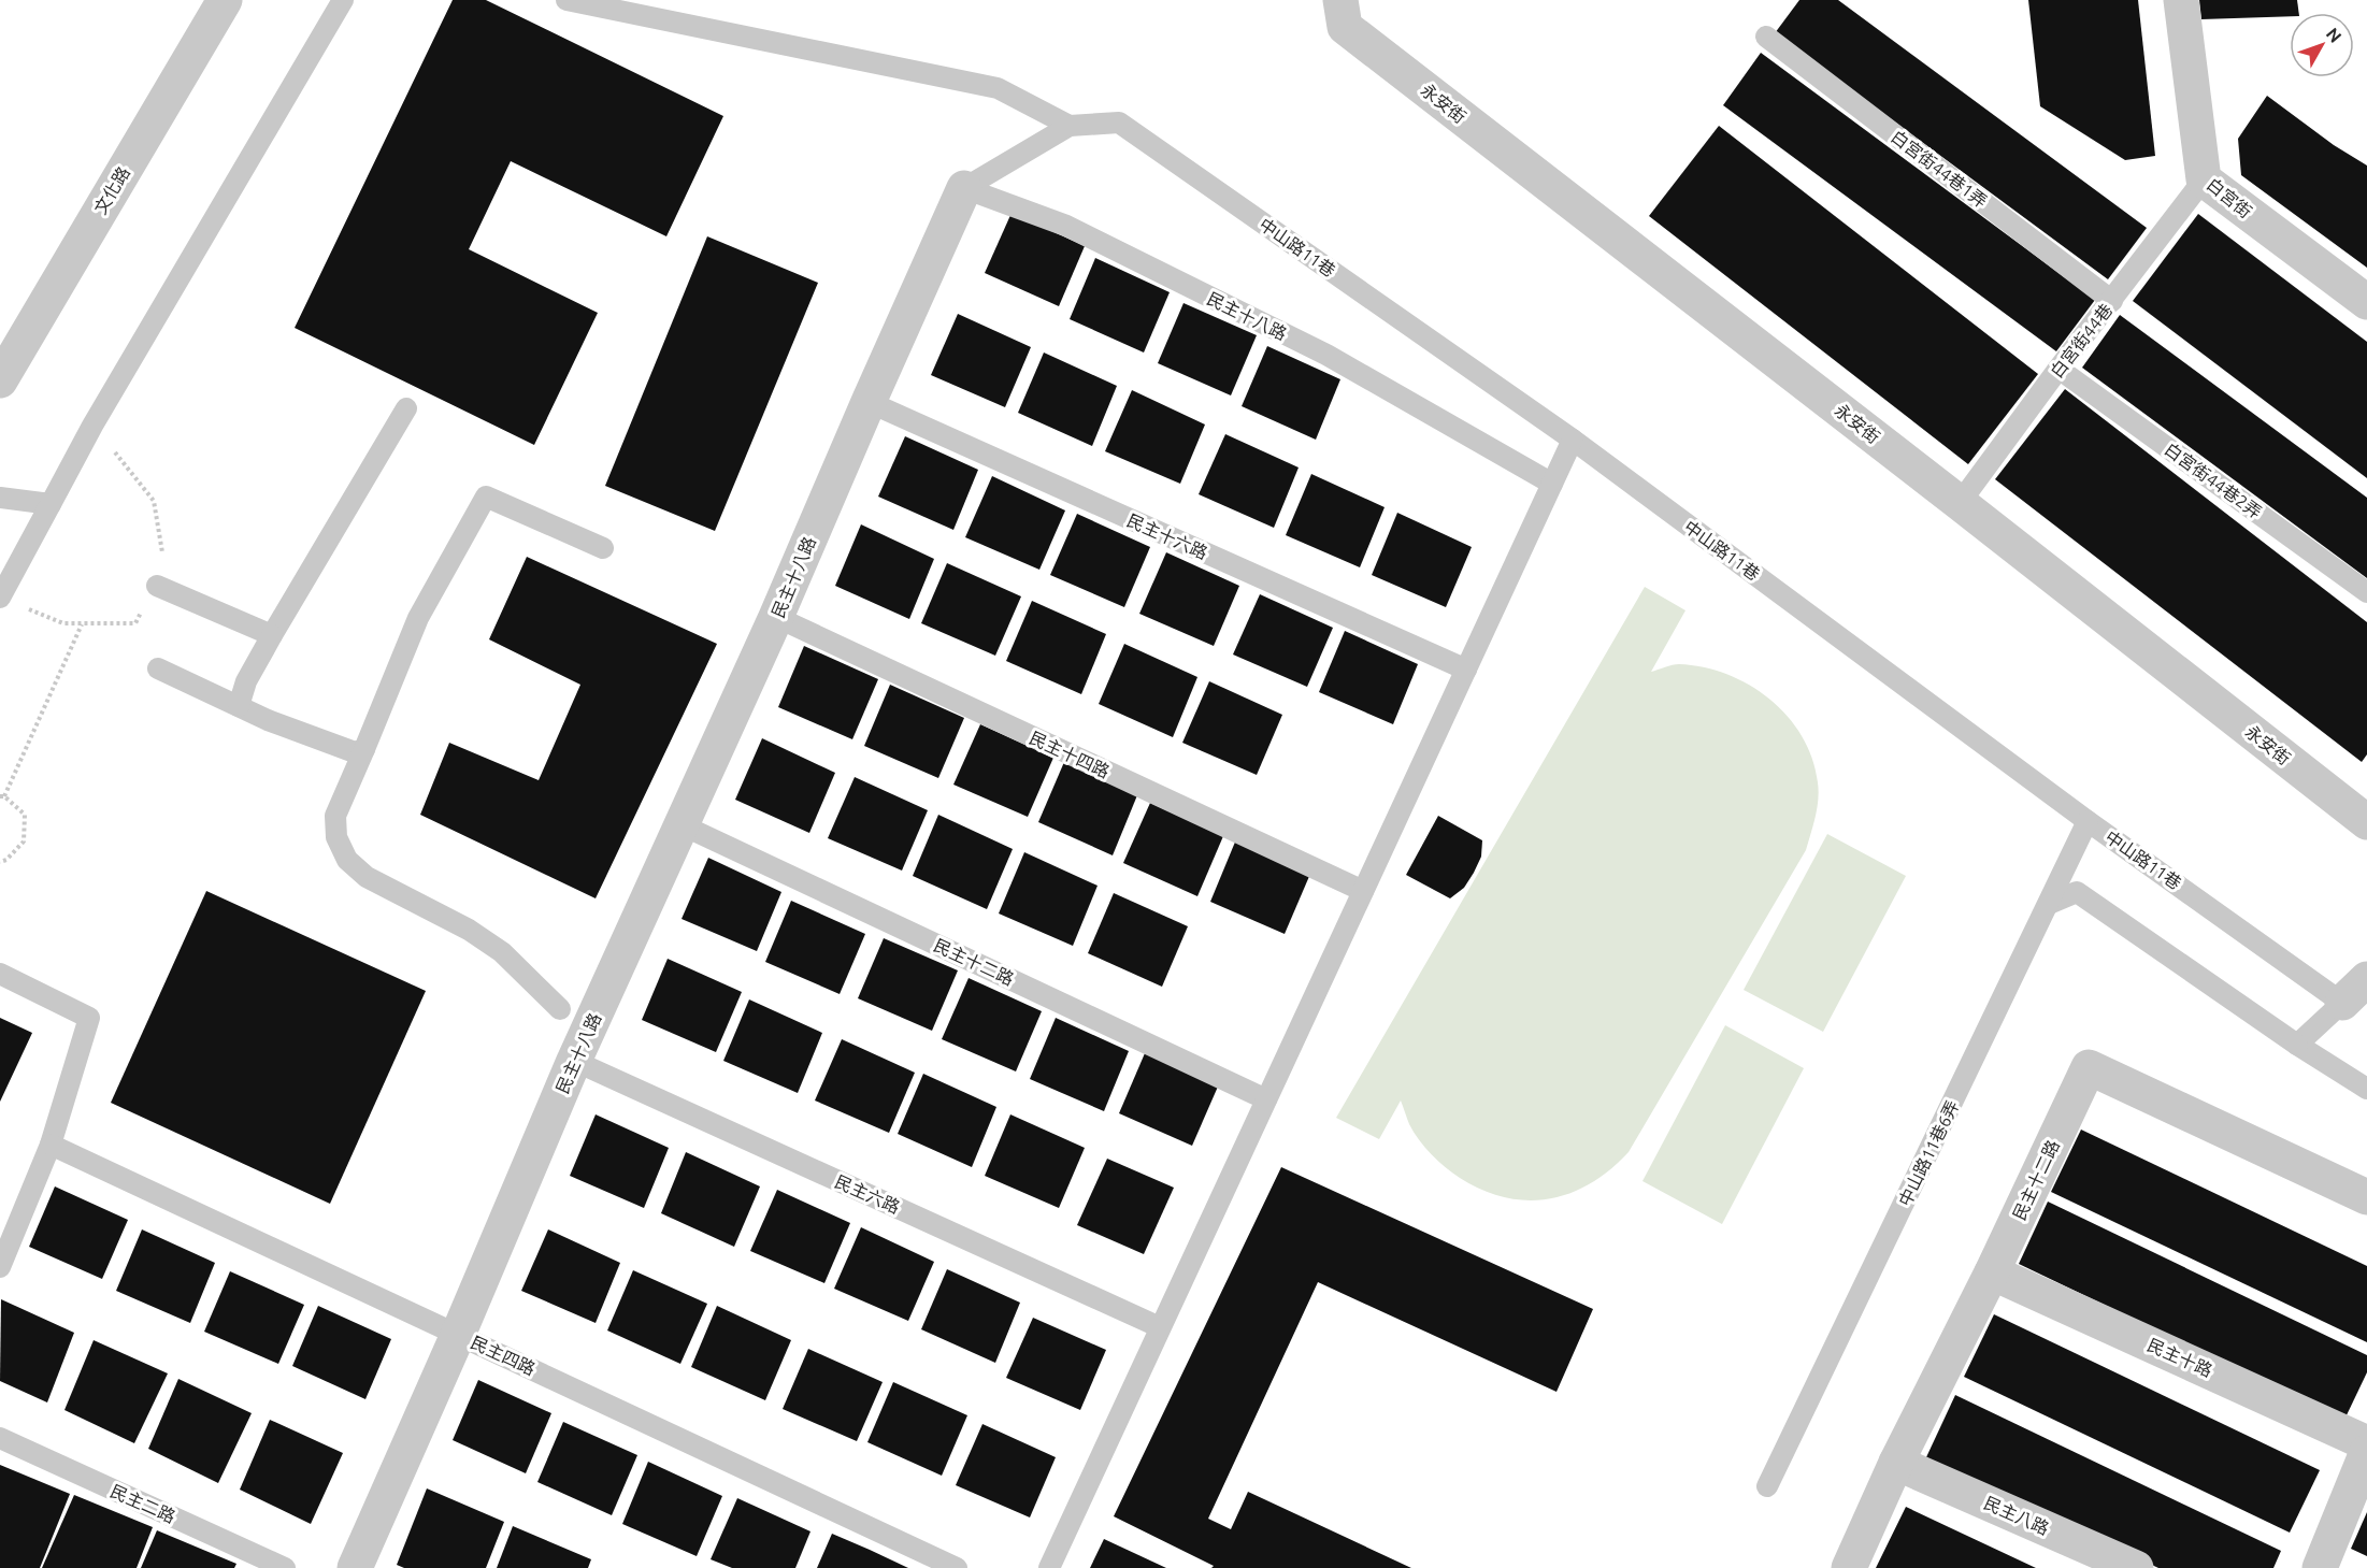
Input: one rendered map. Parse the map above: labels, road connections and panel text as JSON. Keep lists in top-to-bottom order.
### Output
{
  "streets": {
    "street": [
      "永安街",
      "文化路",
      "白宮街",
      "民主十八路",
      "民主十二路",
      "民主十路",
      "民主八路"
    ],
    "lane": [
      "白宮街44巷1弄",
      "中山路11巷",
      "白宮街44巷",
      "白宮街44巷2弄",
      "民主十六路",
      "民主十四路",
      "中山路11巷6弄",
      "民主六路",
      "民主四路",
      "民主二路"
    ]
  },
  "crossings": [
    ["永安街", "白宮街44巷"],
    ["白宮街44巷1弄", "白宮街44巷"],
    ["白宮街", "白宮街44巷"],
    ["中山路11巷", "民主十八路"],
    ["中山路11巷", "中山路11巷6弄"],
    ["民主十八路", "民主十六路"],
    ["民主十八路", "民主十四路"],
    ["民主十八路", "民主十二路"],
    ["民主十八路", "民主六路"],
    ["民主十八路", "民主四路"],
    ["白宮街44巷", "白宮街44巷2弄"],
    ["民主十二路", "民主十路"],
    ["民主十二路", "民主八路"]
  ],
  "north": "top right"
}
